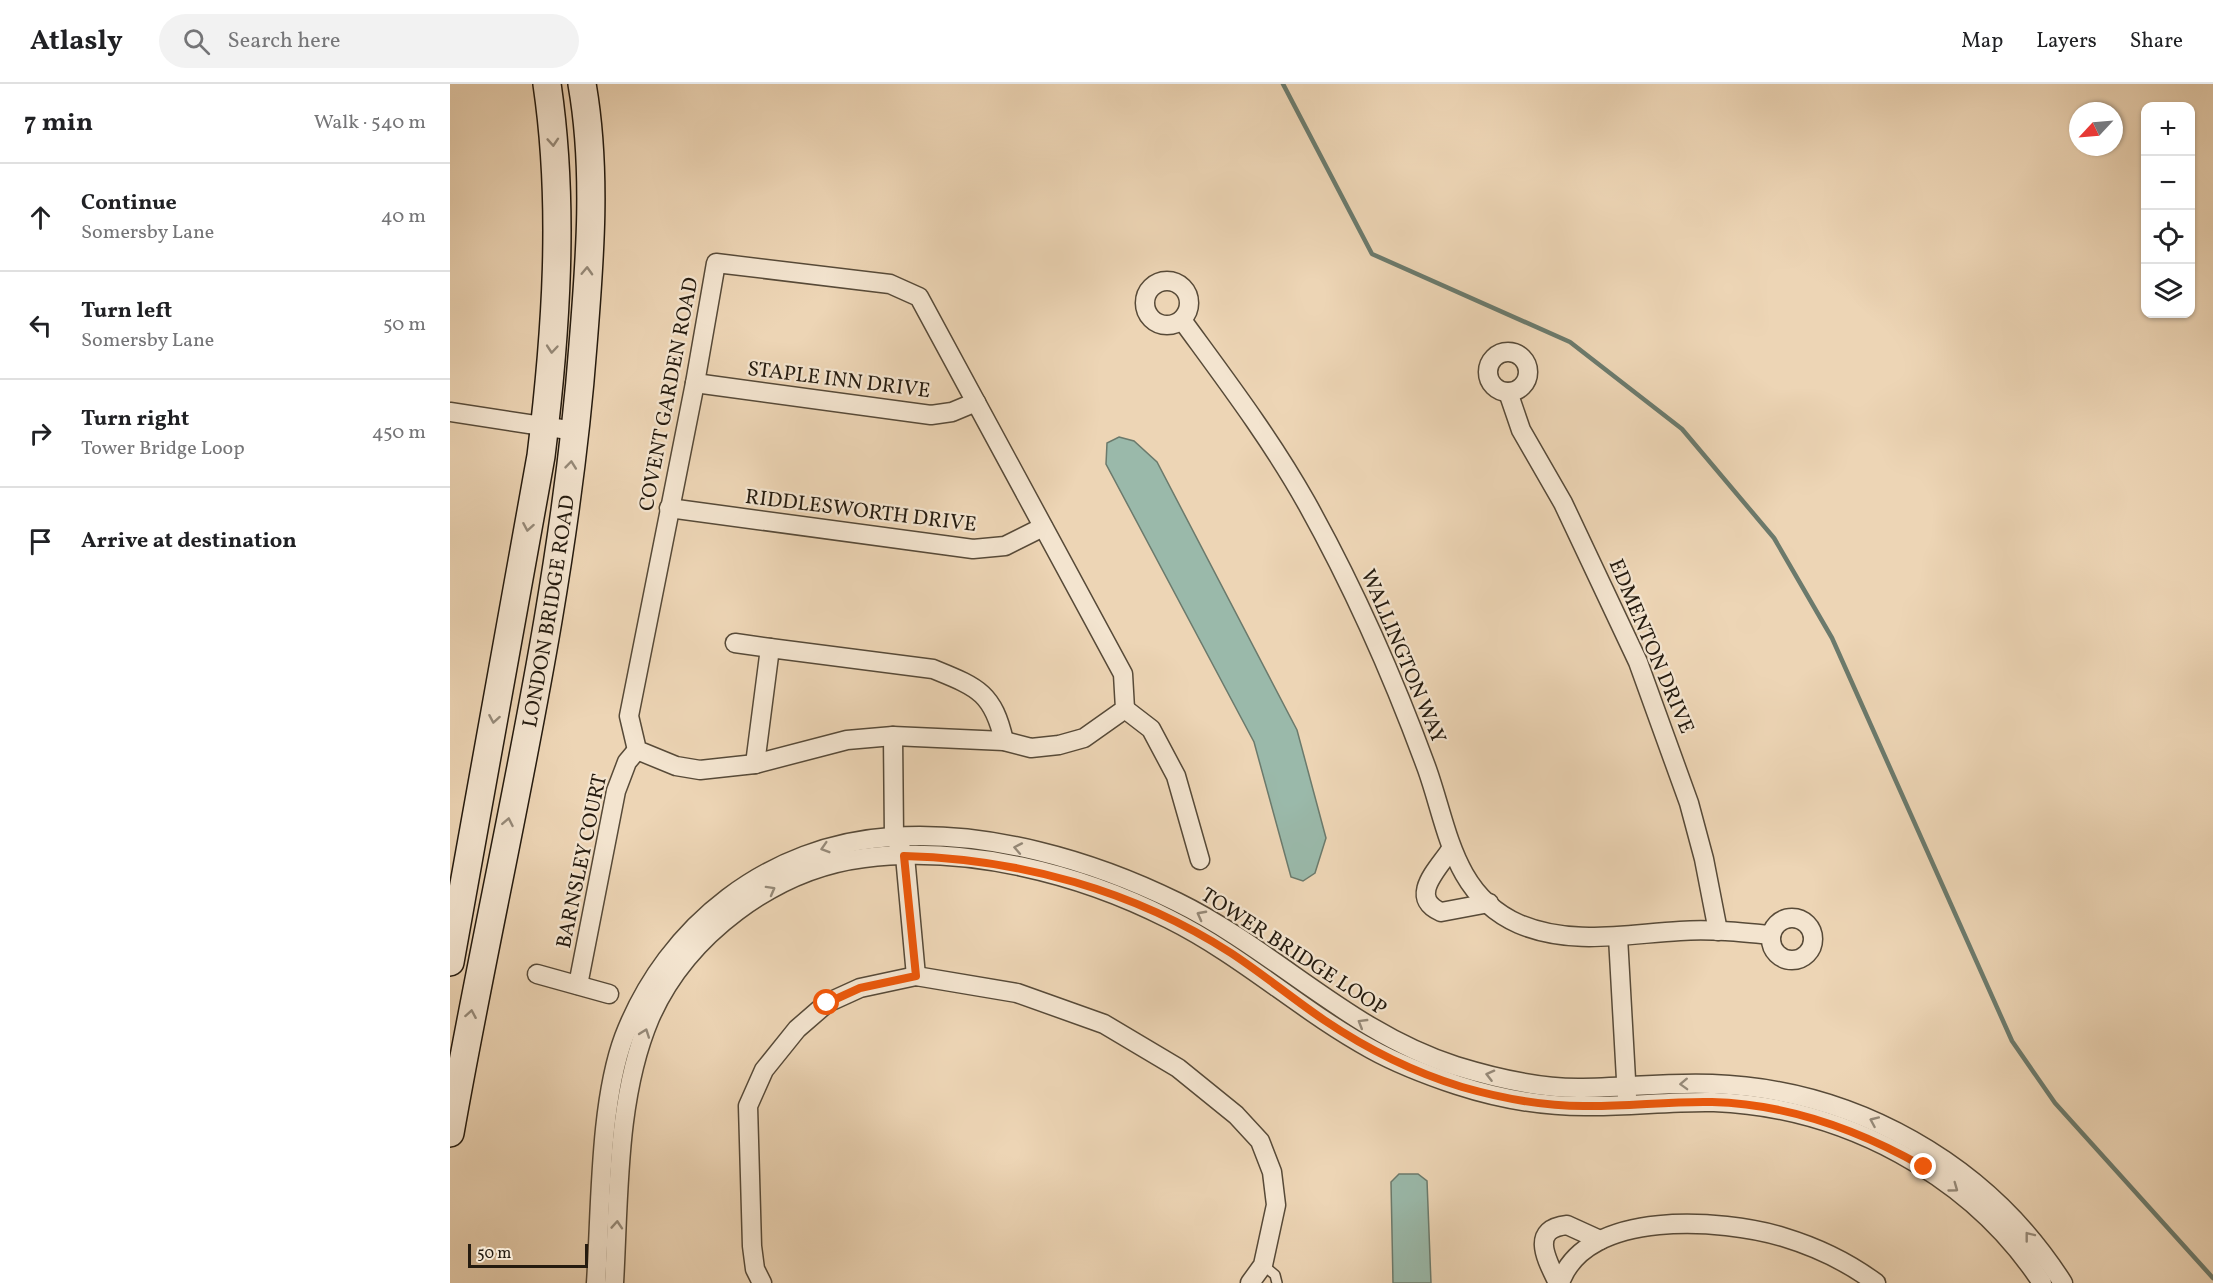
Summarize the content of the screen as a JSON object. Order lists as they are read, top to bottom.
{
  "streets": {
    "main road": ["LONDON BRIDGE ROAD"],
    "street": [
      "STAPLE INN DRIVE",
      "COVENT GARDEN ROAD",
      "RIDDLESWORTH DRIVE",
      "EDMENTON DRIVE",
      "WALLINGTON WAY",
      "BARNSLEY COURT",
      "TOWER BRIDGE LOOP"
    ]
  },
  "crossings": [
    ["STAPLE INN DRIVE", "COVENT GARDEN ROAD"],
    ["COVENT GARDEN ROAD", "RIDDLESWORTH DRIVE"],
    ["COVENT GARDEN ROAD", "BARNSLEY COURT"],
    ["EDMENTON DRIVE", "WALLINGTON WAY"]
  ],
  "scale_bar": "50 m",
  "north": "bottom left",
  "page": {
    "header": "Atlasly",
    "search": "Search here",
    "nav": ["Map", "Layers", "Share"],
    "heading": ["7 min", "Walk · 540 m"],
    "map_buttons": ["+", "−"],
    "list": [
      ["Continue", "Somersby Lane", "40 m"],
      ["Turn left", "Somersby Lane", "50 m"],
      ["Turn right", "Tower Bridge Loop", "450 m"],
      "Arrive at destination"
    ],
    "scale": "50 m"
  }
}
